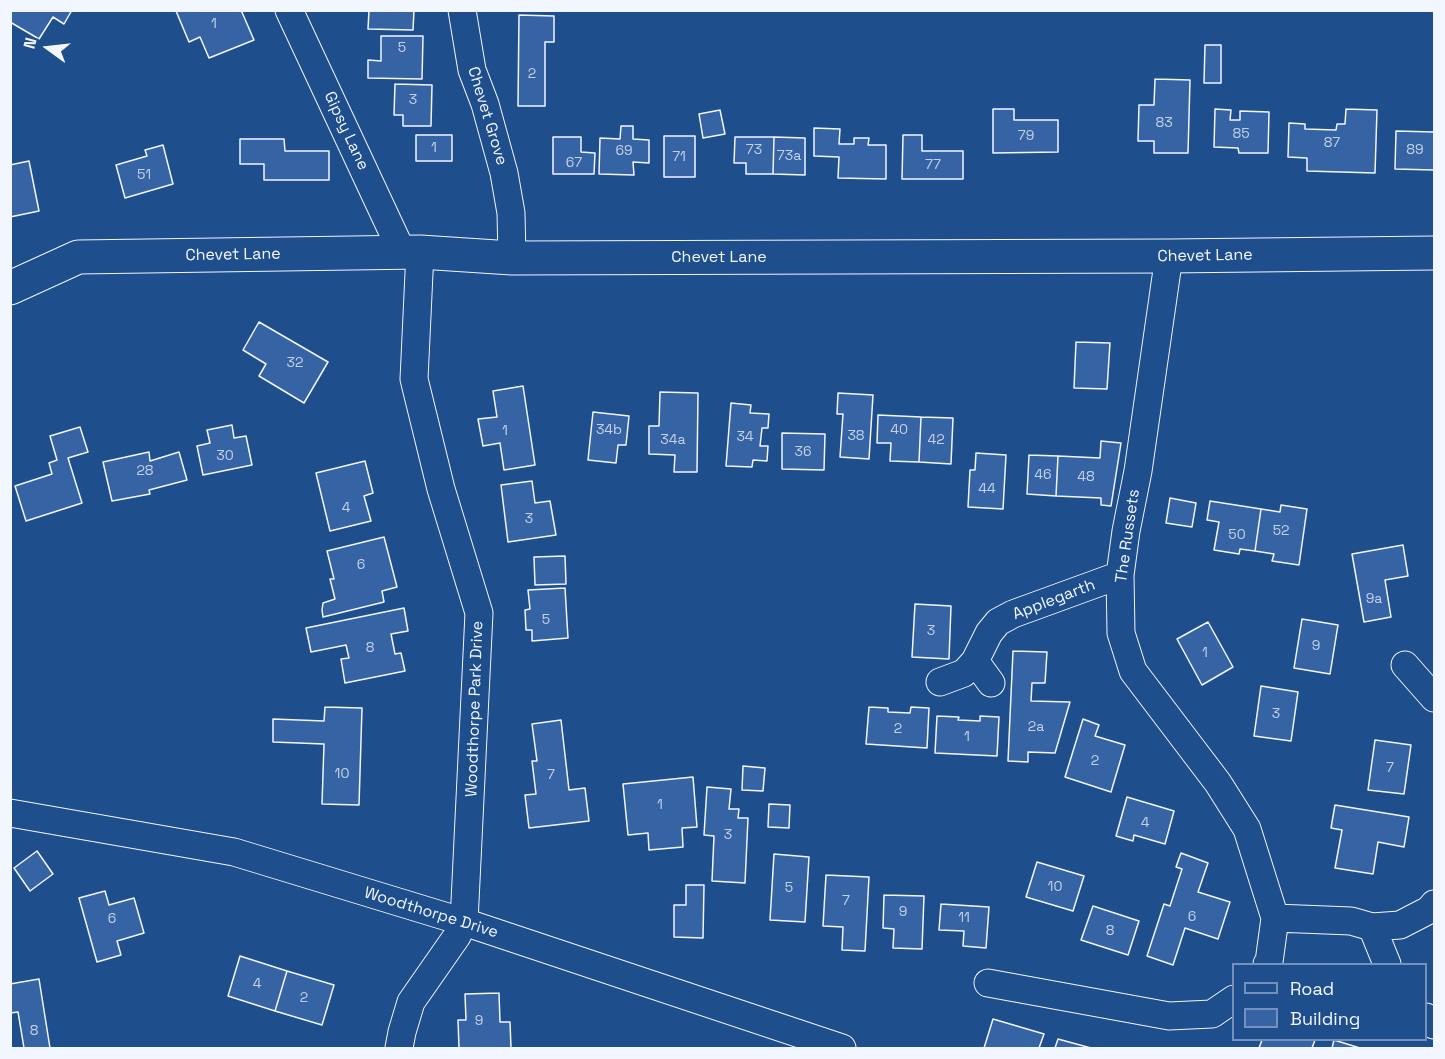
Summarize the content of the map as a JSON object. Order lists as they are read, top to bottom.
{
  "streets": {
    "main road": ["Chevet Lane"],
    "street": [
      "Chevet Grove",
      "Gipsy Lane",
      "The Russets",
      "Applegarth",
      "Woodthorpe Park Drive",
      "Woodthorpe Drive"
    ]
  },
  "crossings": [
    ["Chevet Grove", "Chevet Lane"],
    ["Gipsy Lane", "Chevet Lane"],
    ["Gipsy Lane", "Woodthorpe Park Drive"],
    ["Chevet Lane", "The Russets"],
    ["Chevet Lane", "Woodthorpe Park Drive"],
    ["The Russets", "Applegarth"],
    ["Woodthorpe Park Drive", "Woodthorpe Drive"]
  ],
  "house_numbers": [
    "1",
    "5",
    "2",
    "3",
    "83",
    "85",
    "79",
    "87",
    "1",
    "73",
    "89",
    "69",
    "73a",
    "71",
    "67",
    "77",
    "51",
    "32",
    "34b",
    "40",
    "1",
    "38",
    "34",
    "34a",
    "42",
    "36",
    "30",
    "28",
    "46",
    "48",
    "44",
    "4",
    "3",
    "52",
    "50",
    "6",
    "9a",
    "5",
    "3",
    "9",
    "8",
    "1",
    "3",
    "2a",
    "2",
    "1",
    "2",
    "7",
    "10",
    "7",
    "1",
    "4",
    "3",
    "10",
    "5",
    "7",
    "9",
    "6",
    "11",
    "6",
    "8",
    "4",
    "2",
    "9",
    "8"
  ],
  "legend": ["Road", "Building"],
  "north": "left"
}
